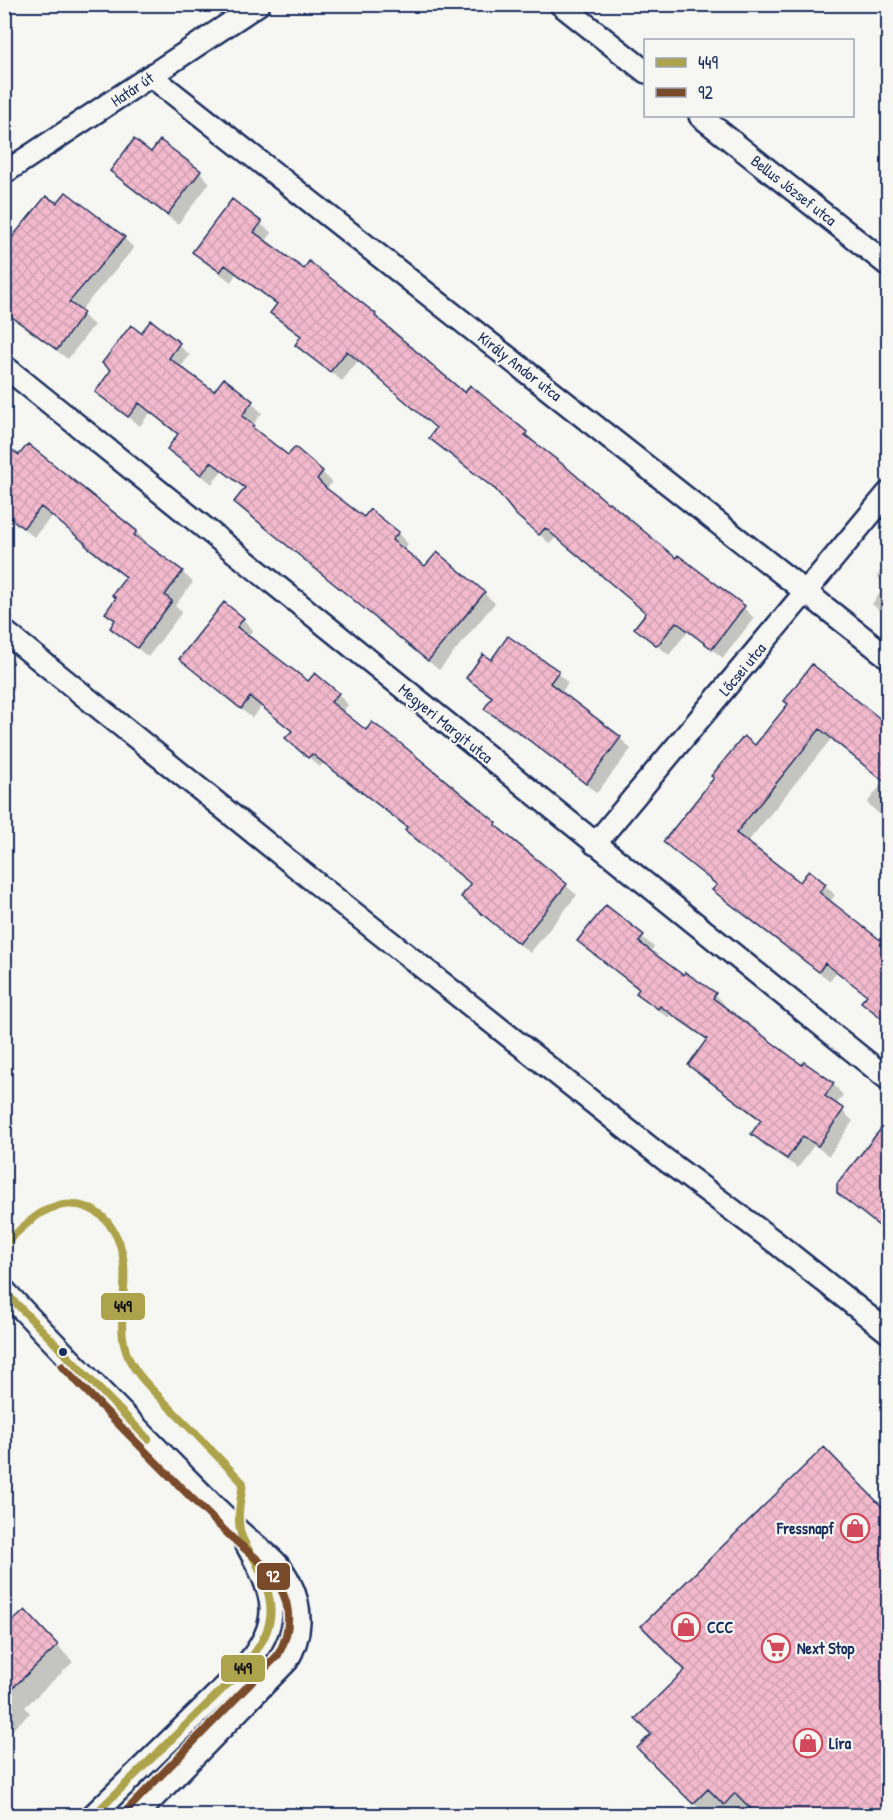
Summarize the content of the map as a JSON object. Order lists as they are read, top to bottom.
{
  "streets": {
    "street": [
      "Határ út",
      "Bellus József utca",
      "Király Andor utca",
      "Lőcsei utca",
      "Megyeri Margit utca"
    ]
  },
  "crossings": [
    ["Határ út", "Király Andor utca"],
    ["Király Andor utca", "Lőcsei utca"],
    ["Lőcsei utca", "Megyeri Margit utca"]
  ],
  "places": {
    "shop": ["Fressnapf", "CCC", "Líra"],
    "supermarket": ["Next Stop"]
  },
  "lines": ["transit line 449", "transit line 92"],
  "legend": ["449", "92"]
}
